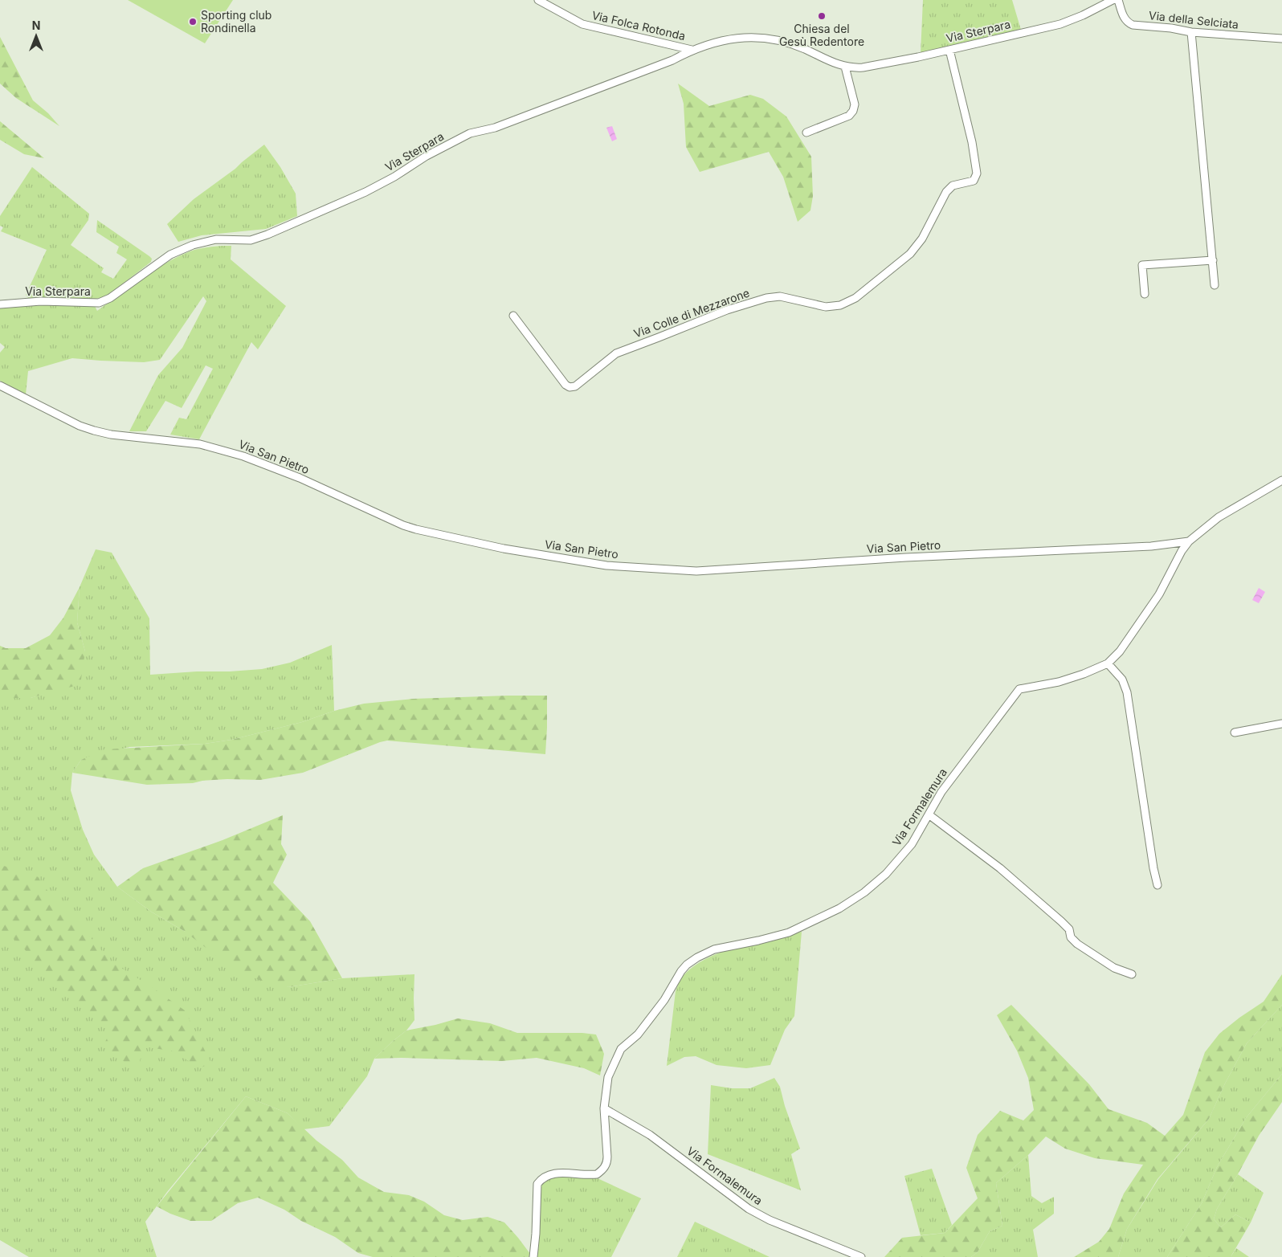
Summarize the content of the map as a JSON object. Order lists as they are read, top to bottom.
{
  "streets": {
    "street": [
      "Via della Selciata",
      "Via Folca Rotonda",
      "Via Sterpara",
      "Via Colle di Mezzarone",
      "Via San Pietro",
      "Via Formalemura"
    ]
  },
  "crossings": [
    ["Via Folca Rotonda", "Via Sterpara"],
    ["Via Sterpara", "Via Colle di Mezzarone"],
    ["Via San Pietro", "Via Formalemura"]
  ],
  "places": ["Chiesa del Gesù Redentore", "Sporting club Rondinella"],
  "north": "top"
}
